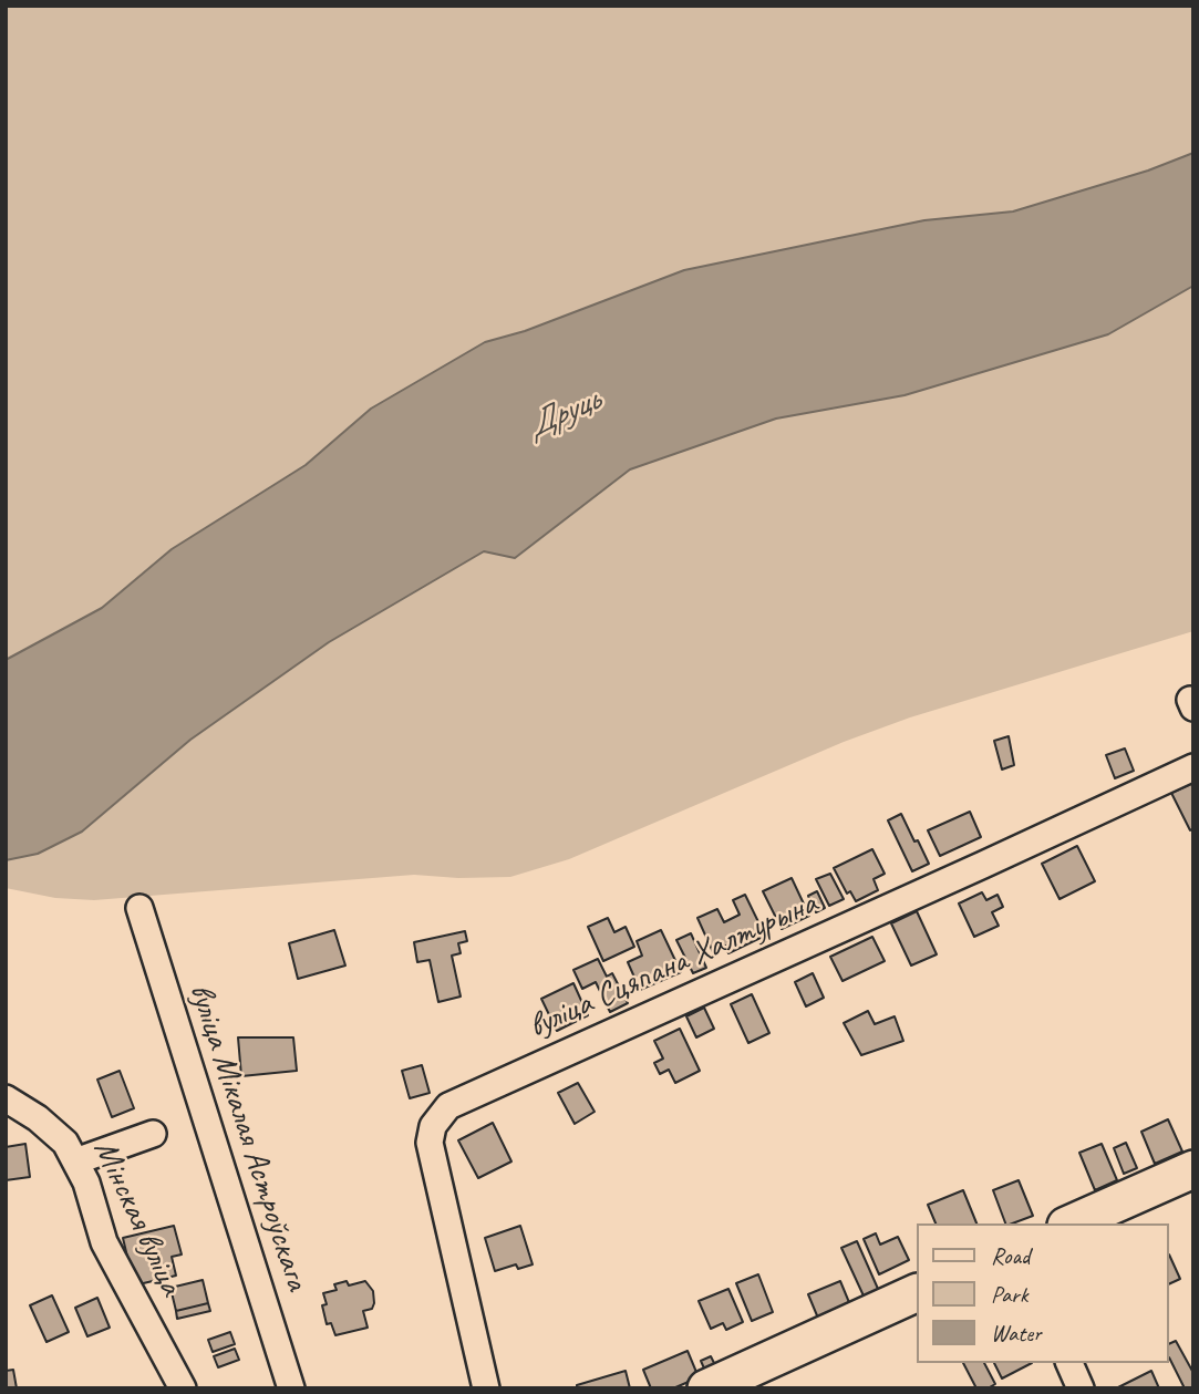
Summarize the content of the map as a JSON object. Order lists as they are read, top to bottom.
{
  "streets": {
    "street": ["вуліца Сцяпана Халтурына", "вуліца Мікалая Астроўскага", "Мінская вуліца"]
  },
  "water": ["Друць"],
  "legend": ["Road", "Park", "Water"]
}
